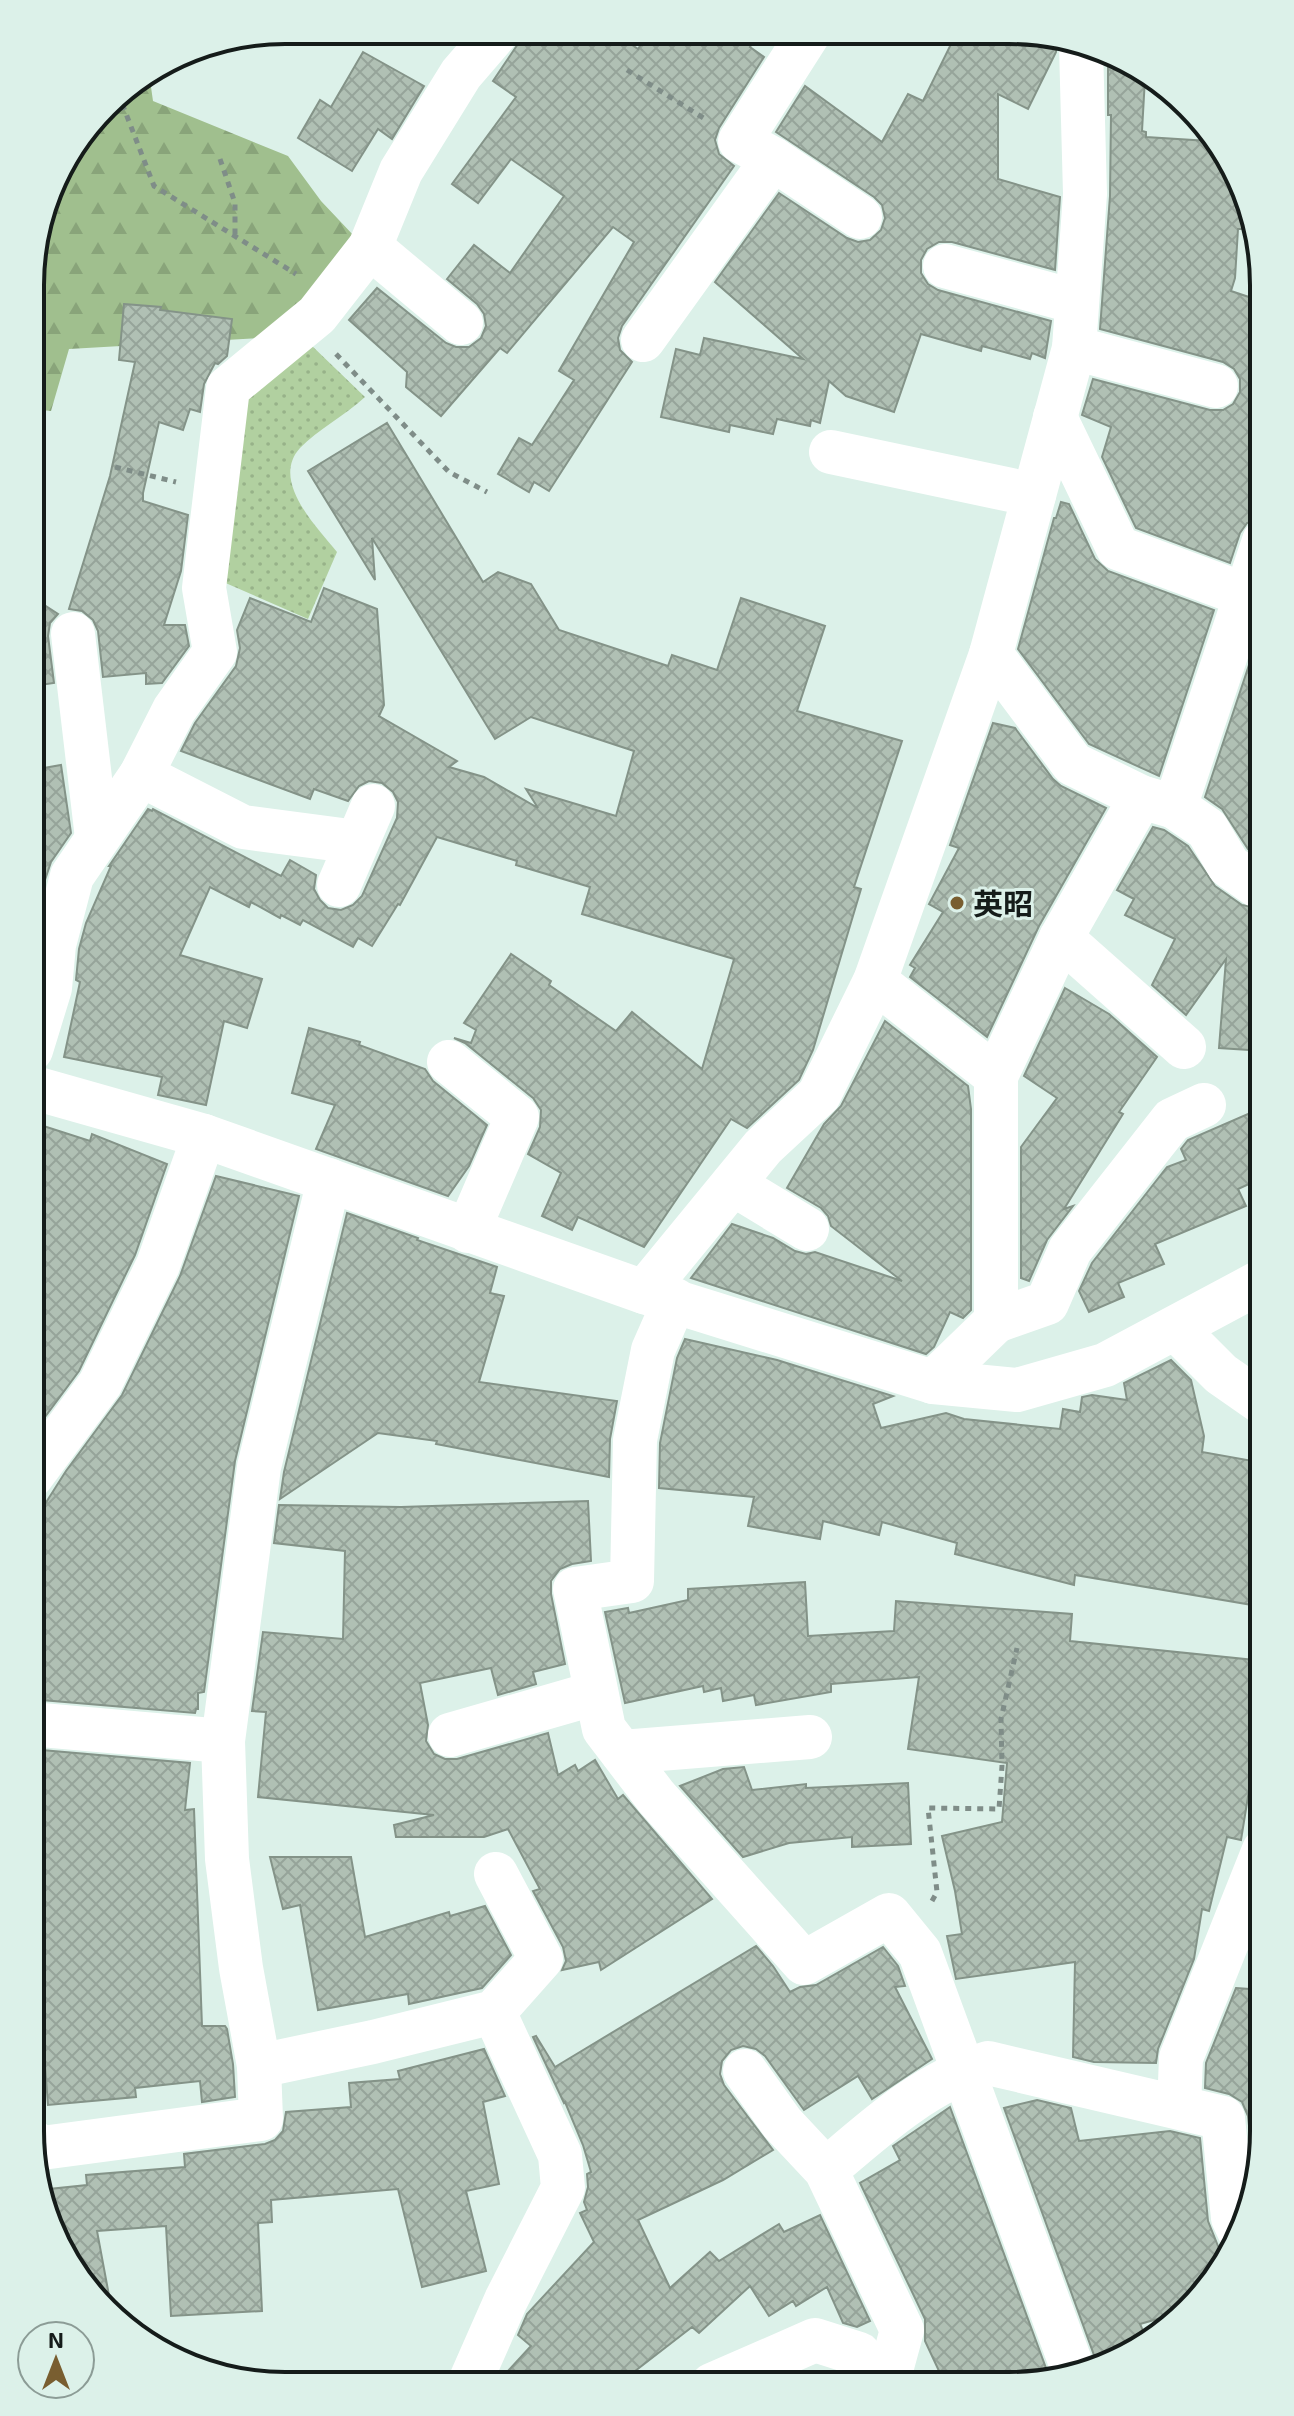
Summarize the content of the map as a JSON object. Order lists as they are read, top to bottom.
{
  "places": ["英昭"],
  "north": "top"
}
